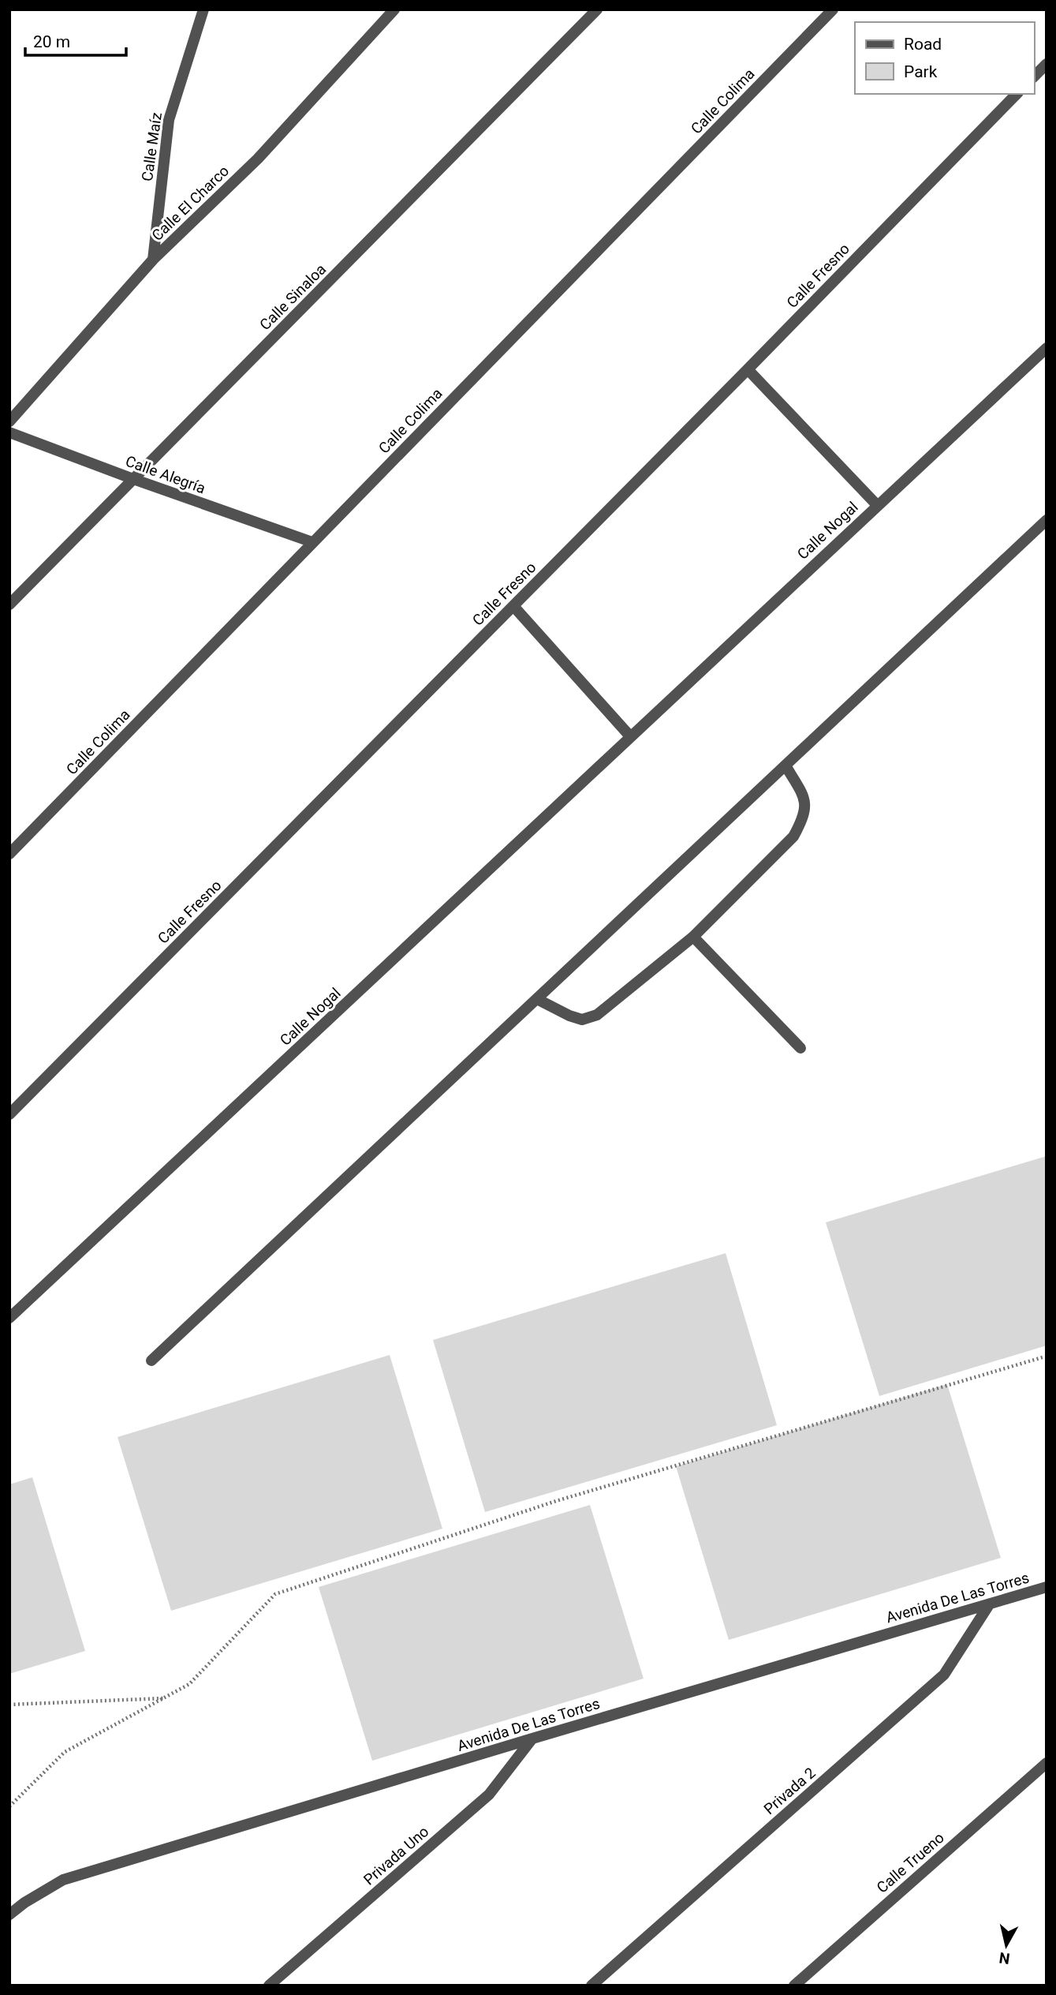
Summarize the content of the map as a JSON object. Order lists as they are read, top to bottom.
{
  "streets": {
    "street": [
      "Calle Colima",
      "Calle Maíz",
      "Calle El Charco",
      "Calle Fresno",
      "Calle Sinaloa",
      "Calle Alegría",
      "Calle Nogal",
      "Avenida De Las Torres",
      "Privada 2",
      "Privada Uno",
      "Calle Trueno"
    ]
  },
  "crossings": [
    ["Calle Colima", "Calle Alegría"],
    ["Calle Maíz", "Calle El Charco"],
    ["Calle Sinaloa", "Calle Alegría"],
    ["Avenida De Las Torres", "Privada 2"],
    ["Avenida De Las Torres", "Privada Uno"]
  ],
  "legend": ["Road", "Park"],
  "scale_bar": "20 m",
  "north": "bottom"
}
